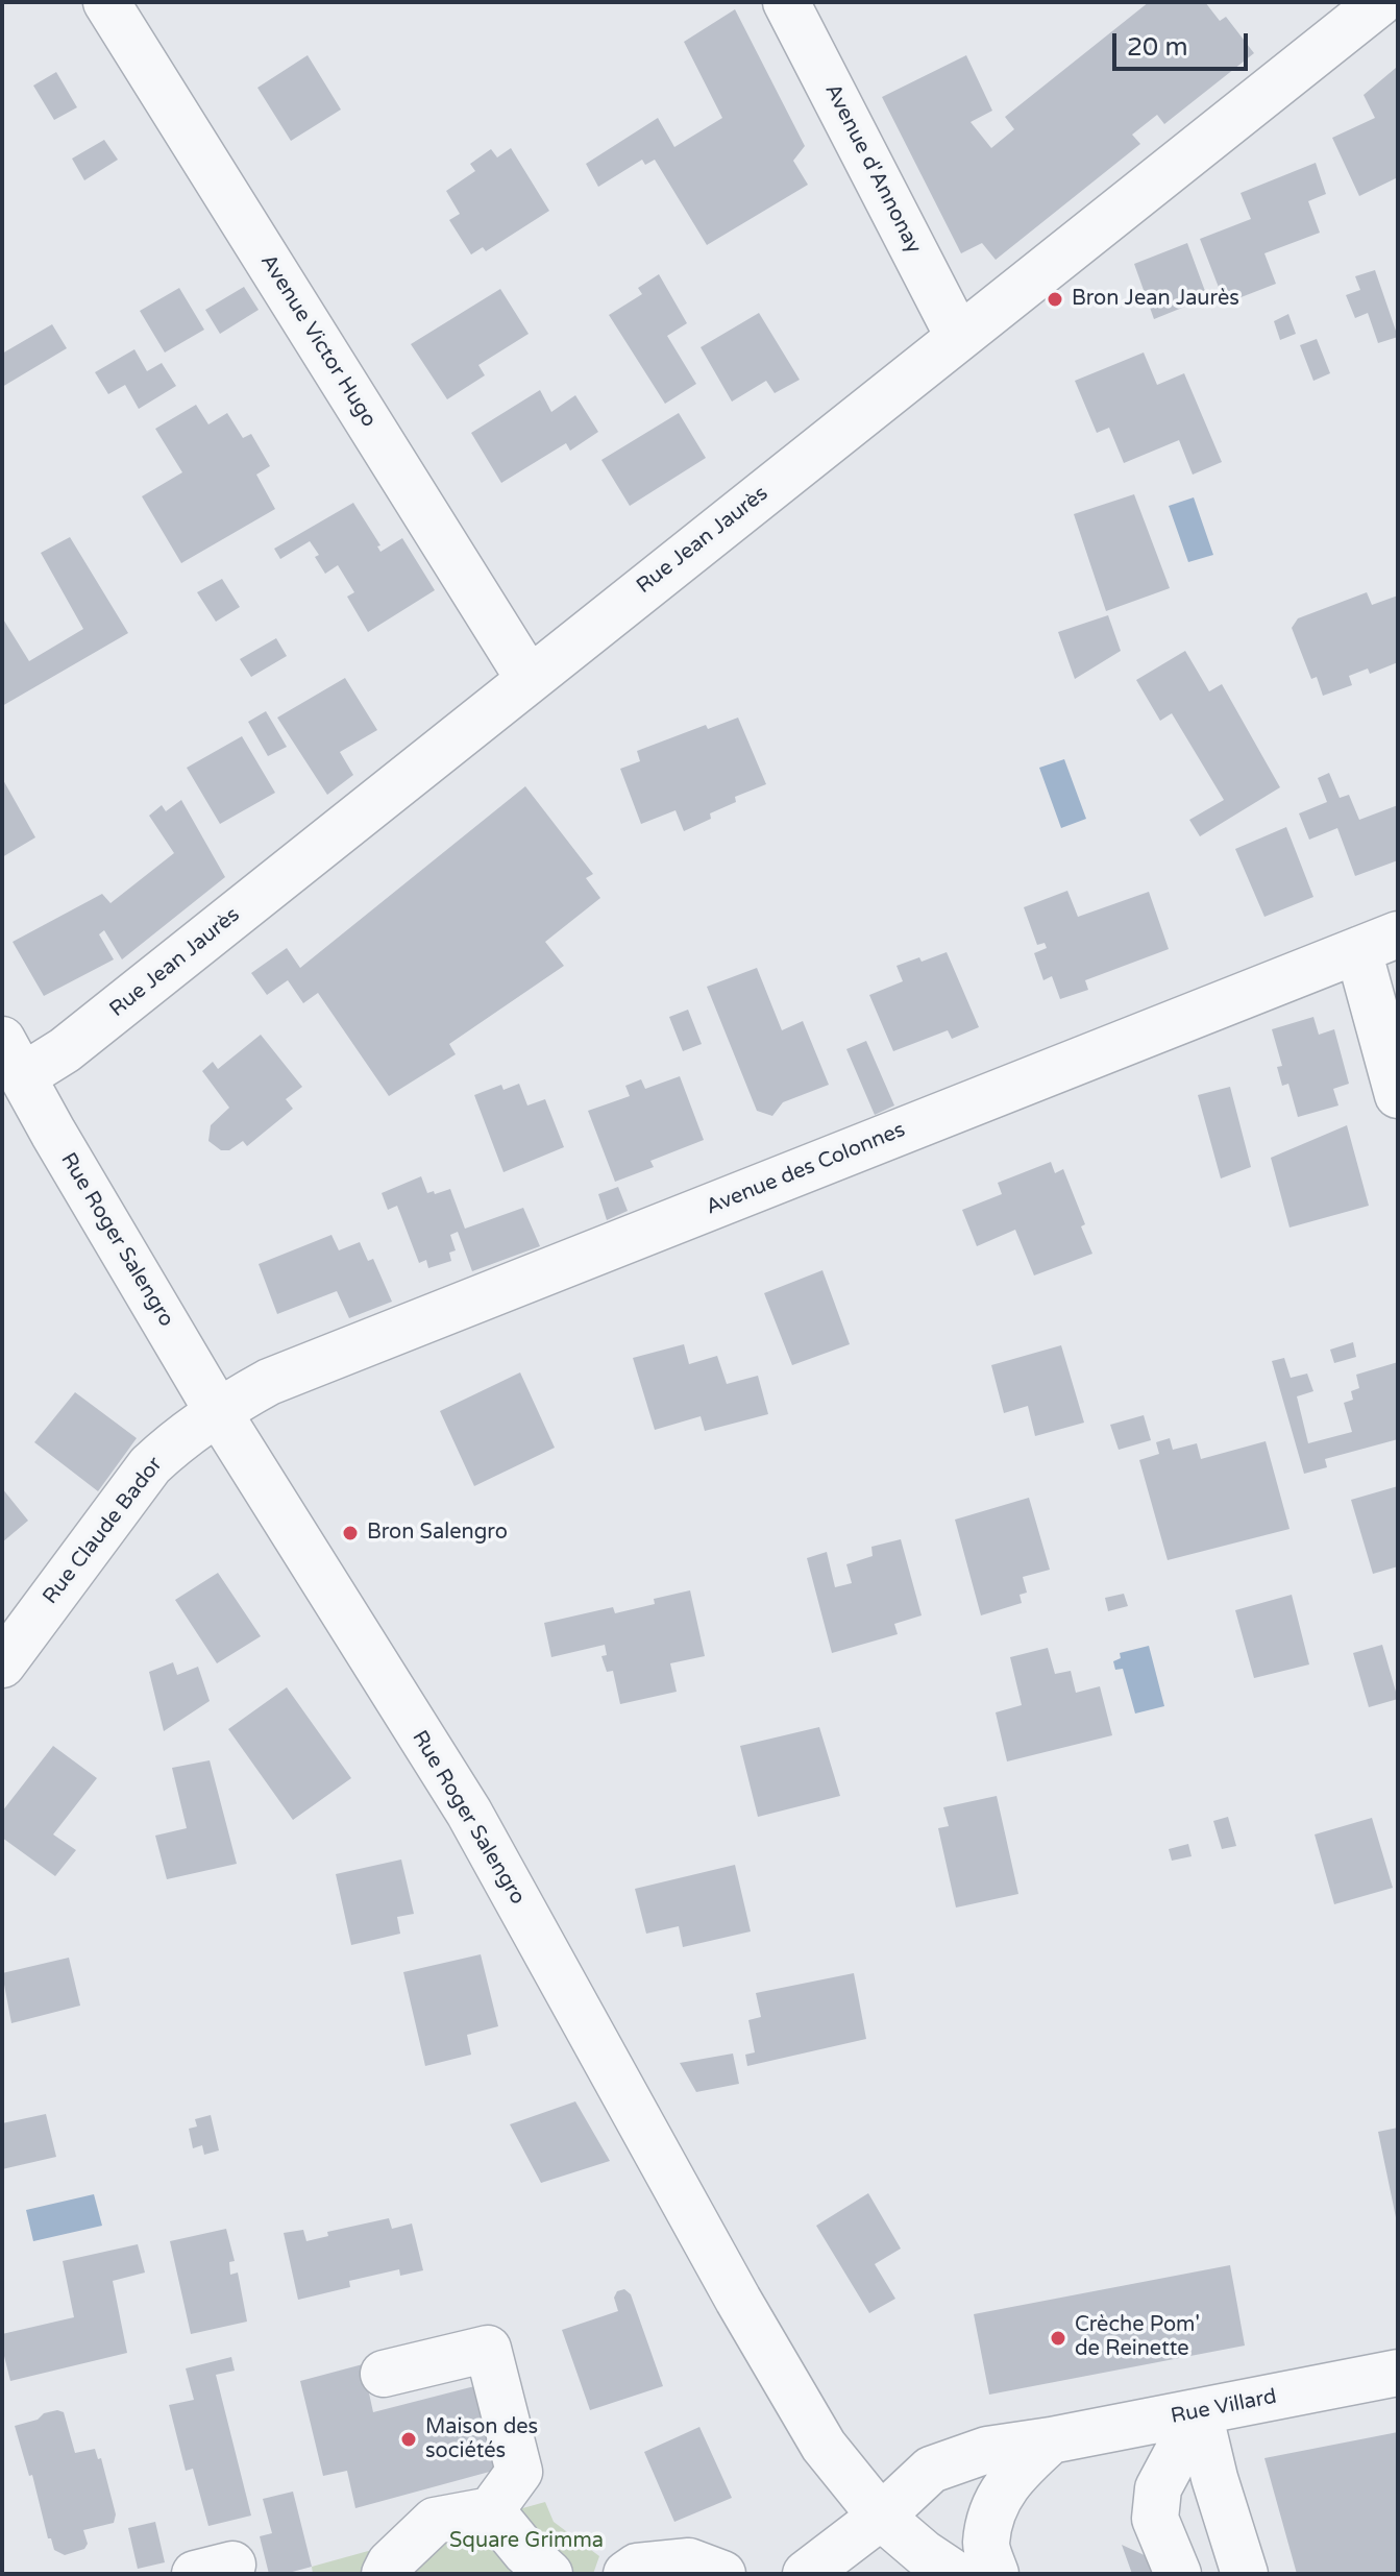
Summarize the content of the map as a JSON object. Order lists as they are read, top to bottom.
{
  "streets": {
    "street": [
      "Avenue d'Annonay",
      "Avenue Victor Hugo",
      "Rue Jean Jaurès",
      "Avenue des Colonnes",
      "Rue Roger Salengro",
      "Rue Claude Bador",
      "Rue Villard"
    ]
  },
  "crossings": [
    ["Avenue d'Annonay", "Rue Jean Jaurès"],
    ["Avenue Victor Hugo", "Rue Jean Jaurès"],
    ["Rue Jean Jaurès", "Rue Roger Salengro"],
    ["Avenue des Colonnes", "Rue Roger Salengro"],
    ["Avenue des Colonnes", "Rue Claude Bador"],
    ["Rue Roger Salengro", "Rue Claude Bador"],
    ["Rue Roger Salengro", "Rue Villard"]
  ],
  "parks": ["Square Grimma"],
  "places": [
    "Bron Jean Jaurès",
    "Bron Salengro",
    "Crèche Pom' de Reinette",
    "Maison des sociétés"
  ],
  "scale_bar": "20 m"
}
